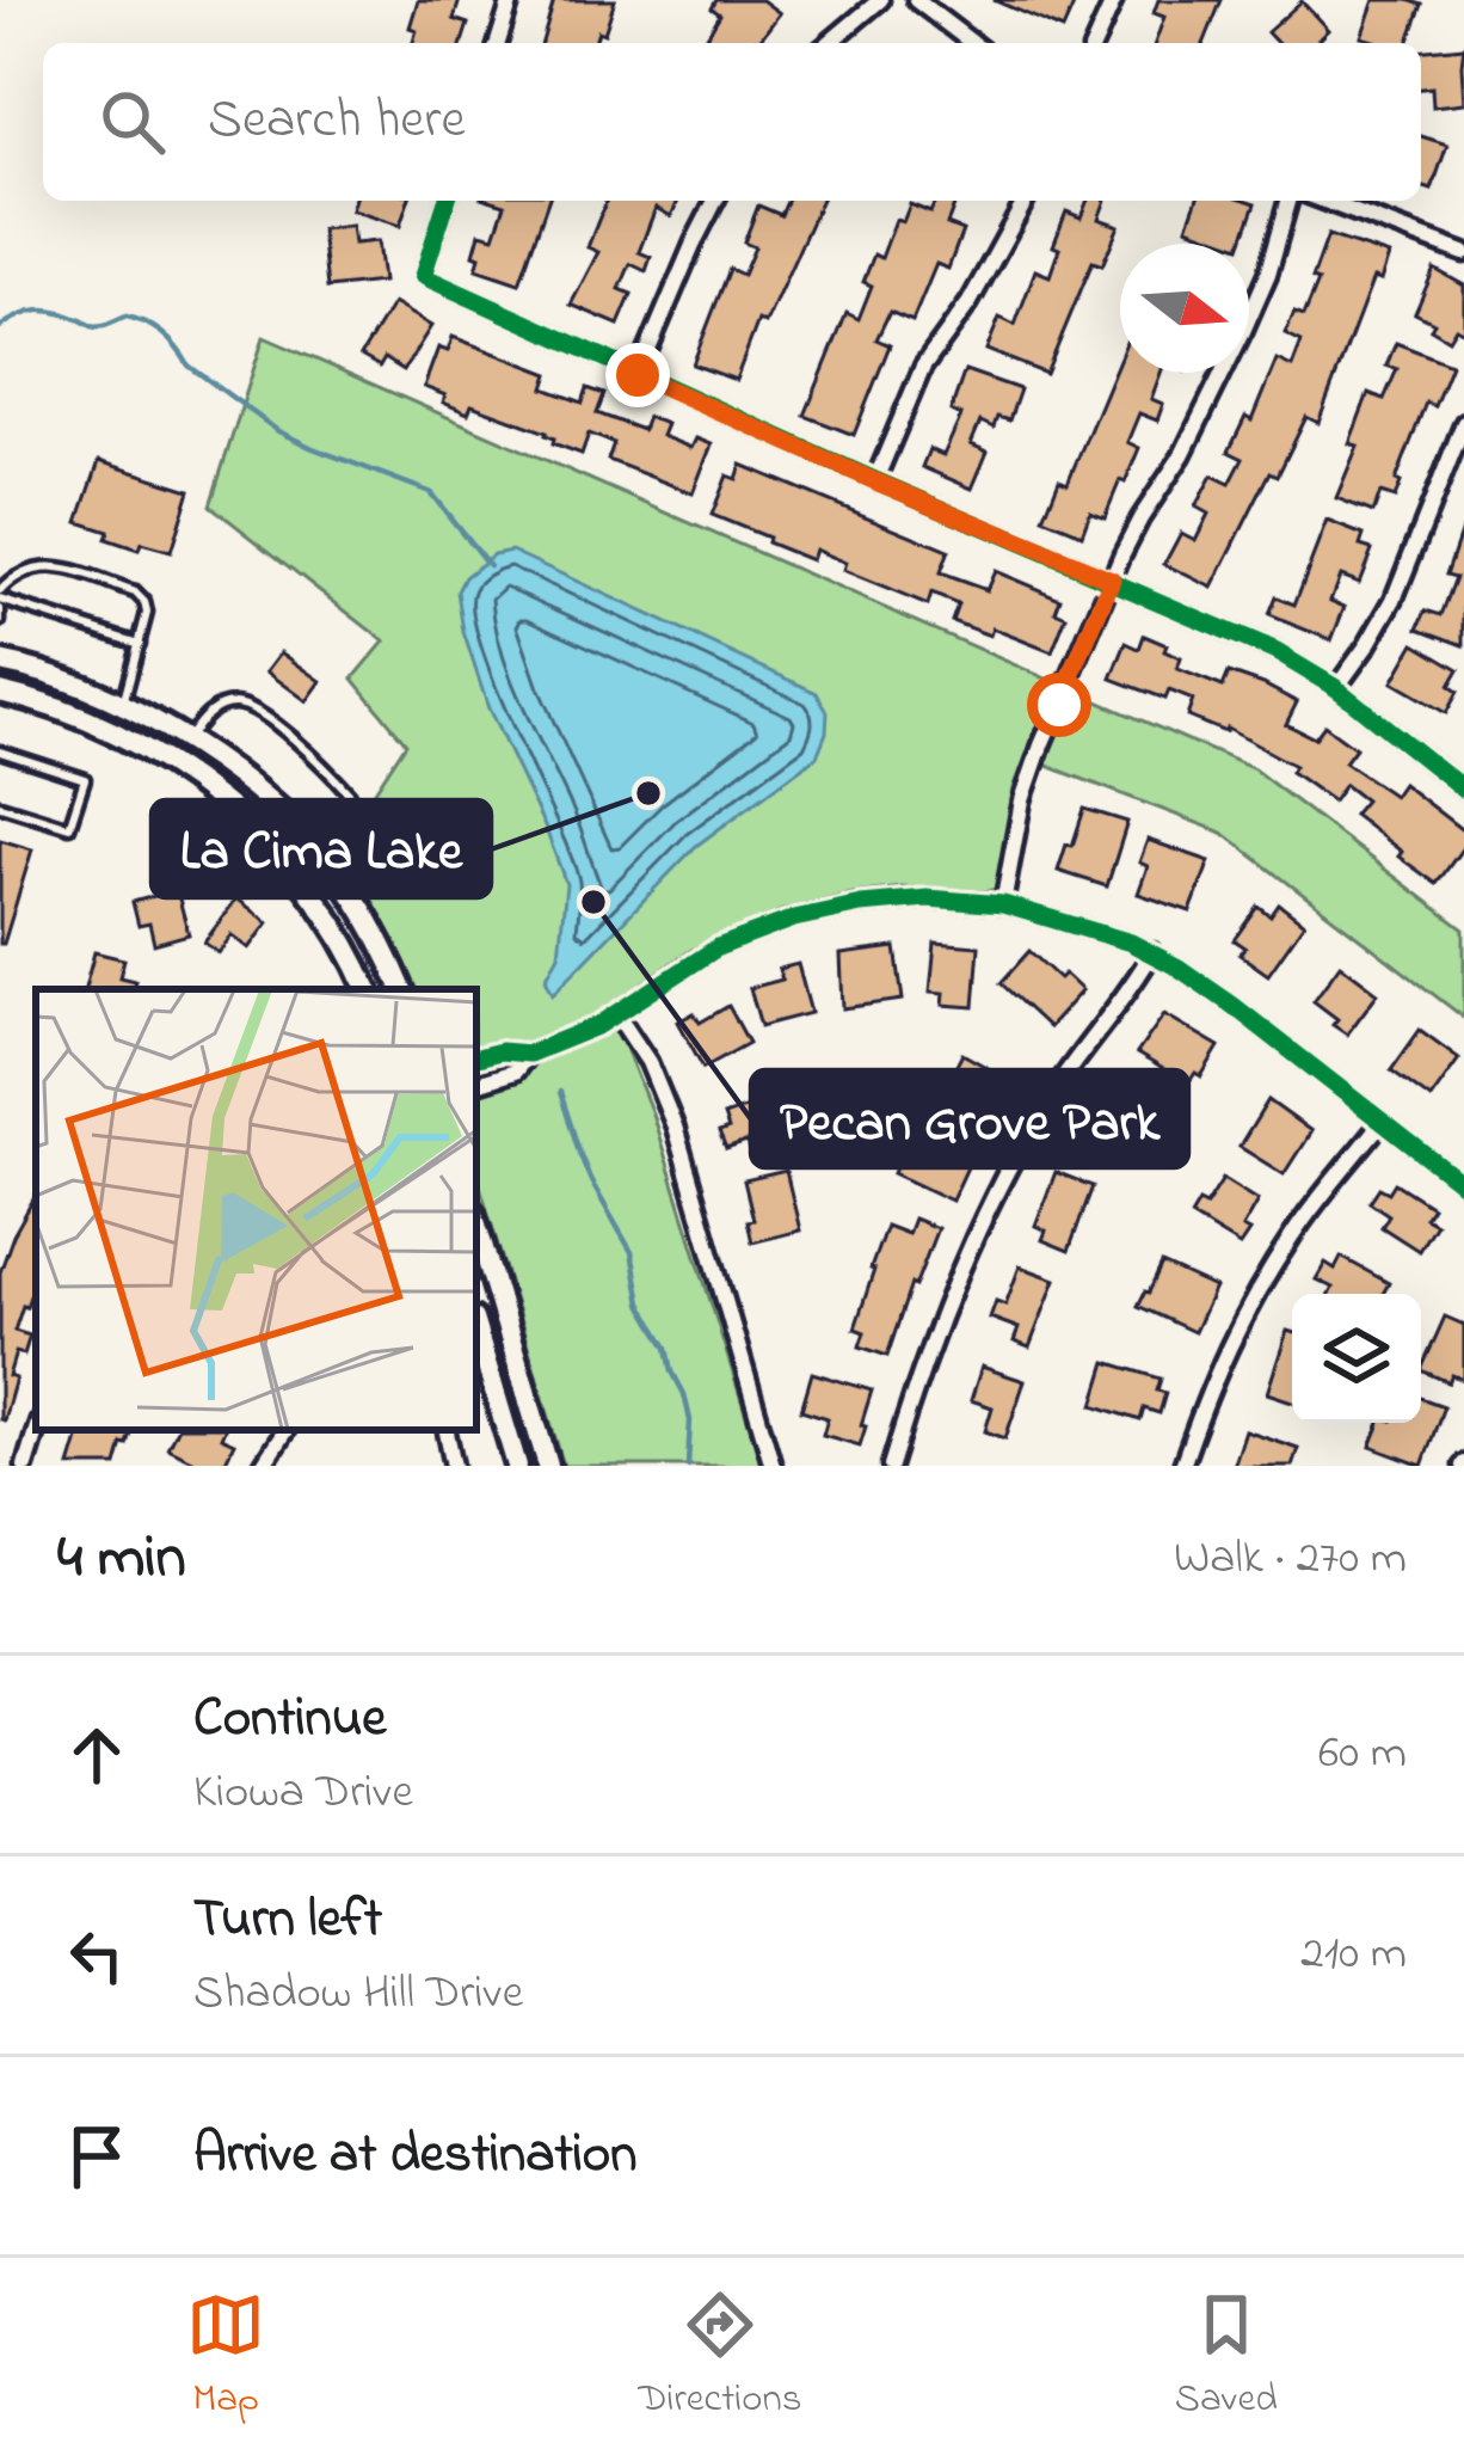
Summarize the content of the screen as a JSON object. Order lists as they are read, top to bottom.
{
  "places": ["La Cima Lake", "Pecan Grove Park"],
  "north": "right",
  "page": {
    "search": "Search here",
    "heading": ["4 min", "Walk · 270 m"],
    "list": [
      ["Continue", "Kiowa Drive", "60 m"],
      ["Turn left", "Shadow Hill Drive", "210 m"],
      "Arrive at destination"
    ],
    "nav": ["Map", "Directions", "Saved"]
  }
}
